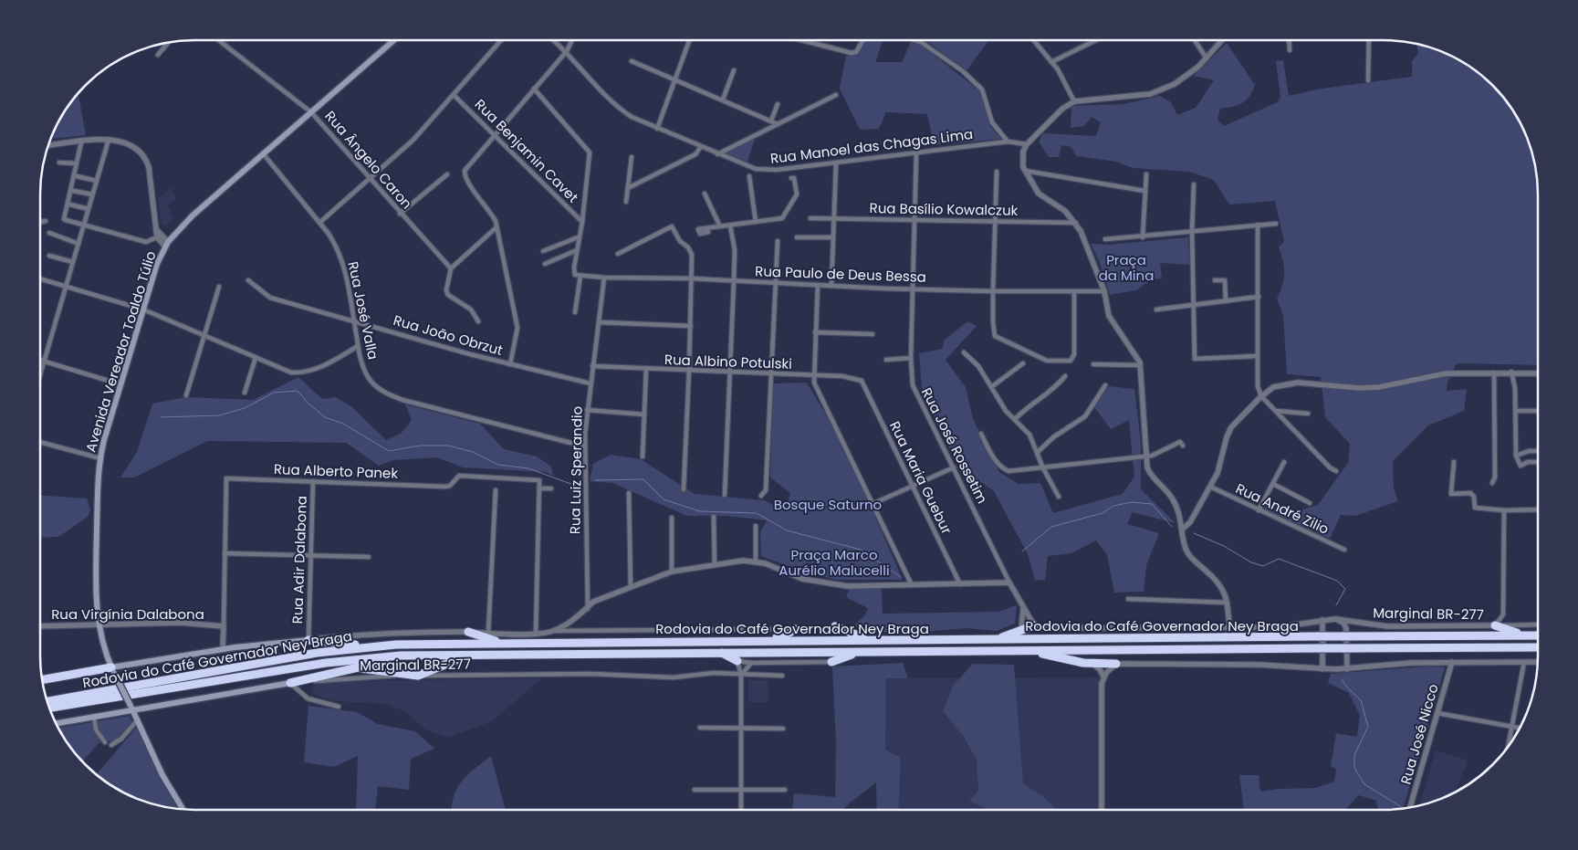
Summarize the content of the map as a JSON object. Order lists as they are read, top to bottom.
{
  "streets": {
    "highway": ["Rodovia do Café Governador Ney Braga"],
    "main road": ["Avenida Vereador Toaldo Túlio", "Marginal BR-277"],
    "street": [
      "Rua Manoel das Chagas Lima",
      "Rua Benjamin Cavet",
      "Rua Ângelo Caron",
      "Rua Basílio Kowalczuk",
      "Rua Paulo de Deus Bessa",
      "Rua José Valla",
      "Rua João Obrzut",
      "Rua Albino Potulski",
      "Rua José Rossetim",
      "Rua Luiz Sperandio",
      "Rua Alberto Panek",
      "Rua Maria Guebur",
      "Rua André Zilio",
      "Rua Adir Dalabona",
      "Rua Virgínia Dalabona",
      "Rua José Nicco"
    ]
  },
  "crossings": [
    ["Rua Manoel das Chagas Lima", "Rua José Rossetim"],
    ["Rua Ângelo Caron", "Avenida Vereador Toaldo Túlio"],
    ["Rua Basílio Kowalczuk", "Rua José Rossetim"],
    ["Rua Paulo de Deus Bessa", "Rua José Rossetim"],
    ["Rua Paulo de Deus Bessa", "Rua Luiz Sperandio"],
    ["Rua José Valla", "Rua João Obrzut"],
    ["Rua José Valla", "Avenida Vereador Toaldo Túlio"],
    ["Rua José Valla", "Rua Luiz Sperandio"],
    ["Rua João Obrzut", "Rua Luiz Sperandio"],
    ["Avenida Vereador Toaldo Túlio", "Rua Virgínia Dalabona"],
    ["Avenida Vereador Toaldo Túlio", "Marginal BR-277"],
    ["Rua Albino Potulski", "Rua Luiz Sperandio"],
    ["Rua Albino Potulski", "Rua Maria Guebur"],
    ["Rua José Rossetim", "Marginal BR-277"],
    ["Rua Alberto Panek", "Rua Adir Dalabona"]
  ],
  "parks": ["Praça da Mina", "Bosque Saturno", "Praça Marco Aurélio Malucelli"]
}
